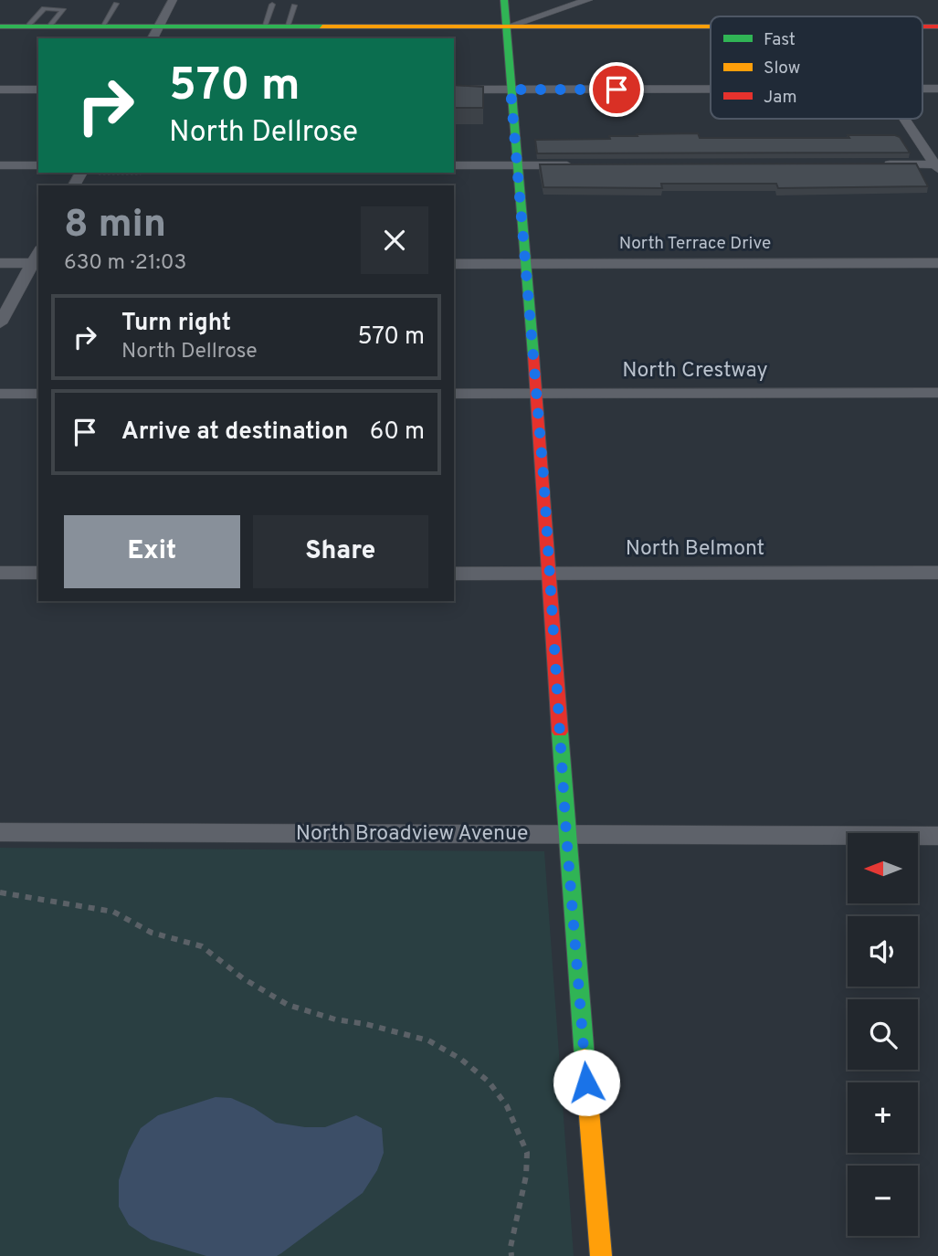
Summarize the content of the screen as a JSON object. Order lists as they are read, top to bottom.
{
  "streets": {
    "street": [
      "North Terrace Drive",
      "North Crestway",
      "North Belmont",
      "North Broadview Avenue"
    ]
  },
  "legend": ["Fast", "Slow", "Jam"],
  "north": "left",
  "page": {
    "turn": ["570 m", "North Dellrose"],
    "heading": ["8 min", "630 m · 21:03"],
    "list": [
      {
        "name": "Turn right",
        "note": "North Dellrose",
        "value": "570 m"
      },
      {
        "name": "Arrive at destination",
        "value": "60 m"
      }
    ],
    "buttons": ["Exit", "Share"],
    "map_buttons": ["+", "−"]
  }
}
